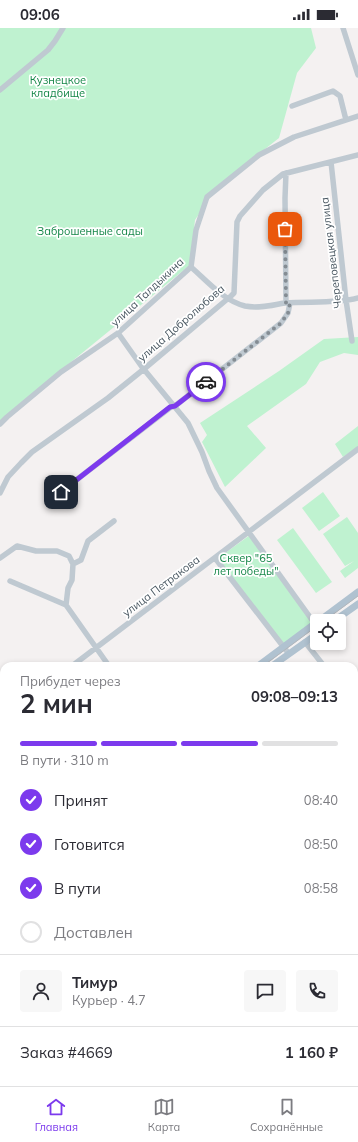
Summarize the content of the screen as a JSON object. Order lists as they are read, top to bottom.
{
  "streets": {
    "street": [
      "Череповецкая улица",
      "улица Талдыкина",
      "улица Добролюбова",
      "улица Петракова"
    ]
  },
  "crossings": [
    ["Череповецкая улица", "улица Добролюбова"]
  ],
  "parks": ["Кузнецкое кладбище", "Заброшенные сады", "Сквер \"65 лет победы\""],
  "page": {
    "status": "09:06",
    "heading": ["2 мин", "Прибудет через", "09:08–09:13"],
    "panel": [
      "Тимур",
      "Курьер · 4.7",
      "Заказ #4669",
      "1 160 ₽"
    ],
    "bar": "В пути · 310 m",
    "list": [
      ["Принят", "08:40"],
      ["Готовится", "08:50"],
      ["В пути", "08:58"],
      "Доставлен"
    ],
    "tabs": ["Главная", "Карта", "Сохранённые"]
  }
}
